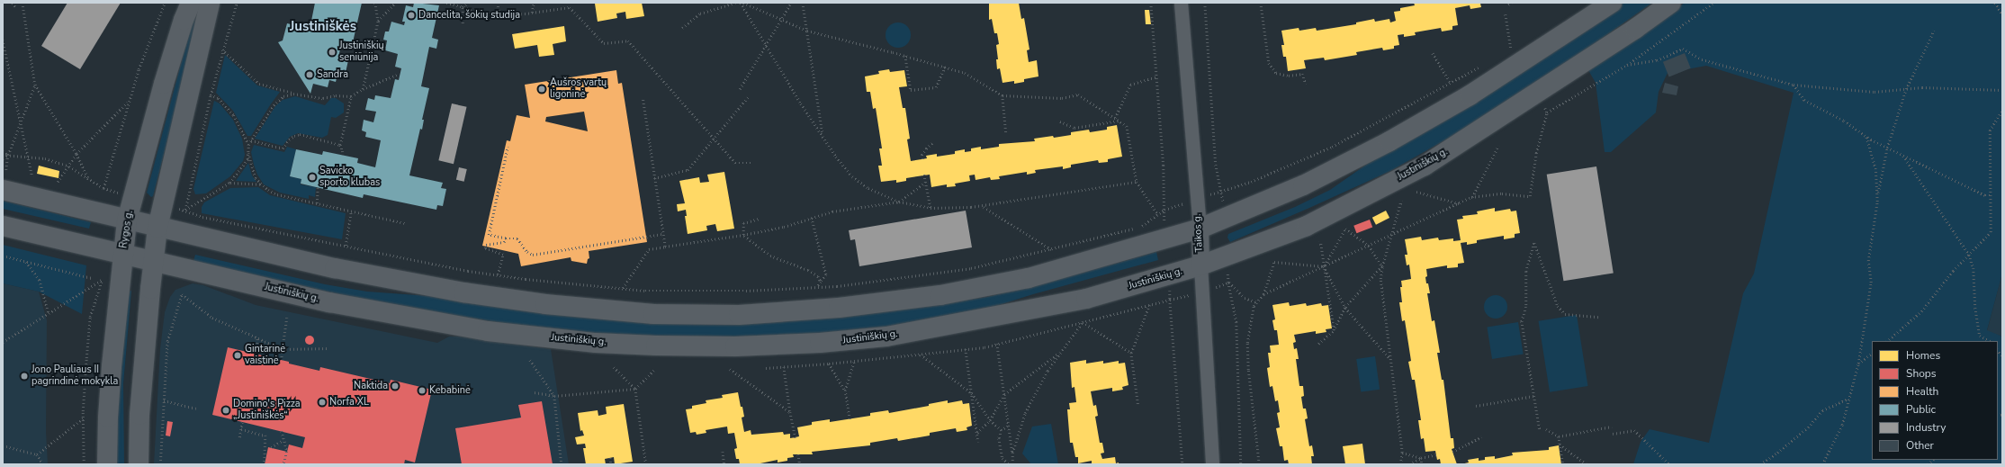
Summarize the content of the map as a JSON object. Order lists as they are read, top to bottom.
{
  "streets": {
    "main road": ["Justiniškių g.", "Rygos g."],
    "street": ["Taikos g."]
  },
  "crossings": [
    ["Justiniškių g.", "Rygos g."],
    ["Justiniškių g.", "Taikos g."]
  ],
  "districts": ["Justiniškės"],
  "places": [
    "Dancelita, šokių studija",
    "Justiniškių seniūnija",
    "Sandra",
    "Aušros vartų ligoninė",
    "Savicko sporto klubas",
    "Gintarinė vaistinė",
    "Jono Pauliaus II pagrindinė mokykla",
    "Naktida",
    "Kebabinė",
    "Norfa XL",
    "Domino's Pizza „Justiniškės“"
  ],
  "legend": [
    "Homes",
    "Shops",
    "Health",
    "Public",
    "Industry",
    "Other"
  ]
}
